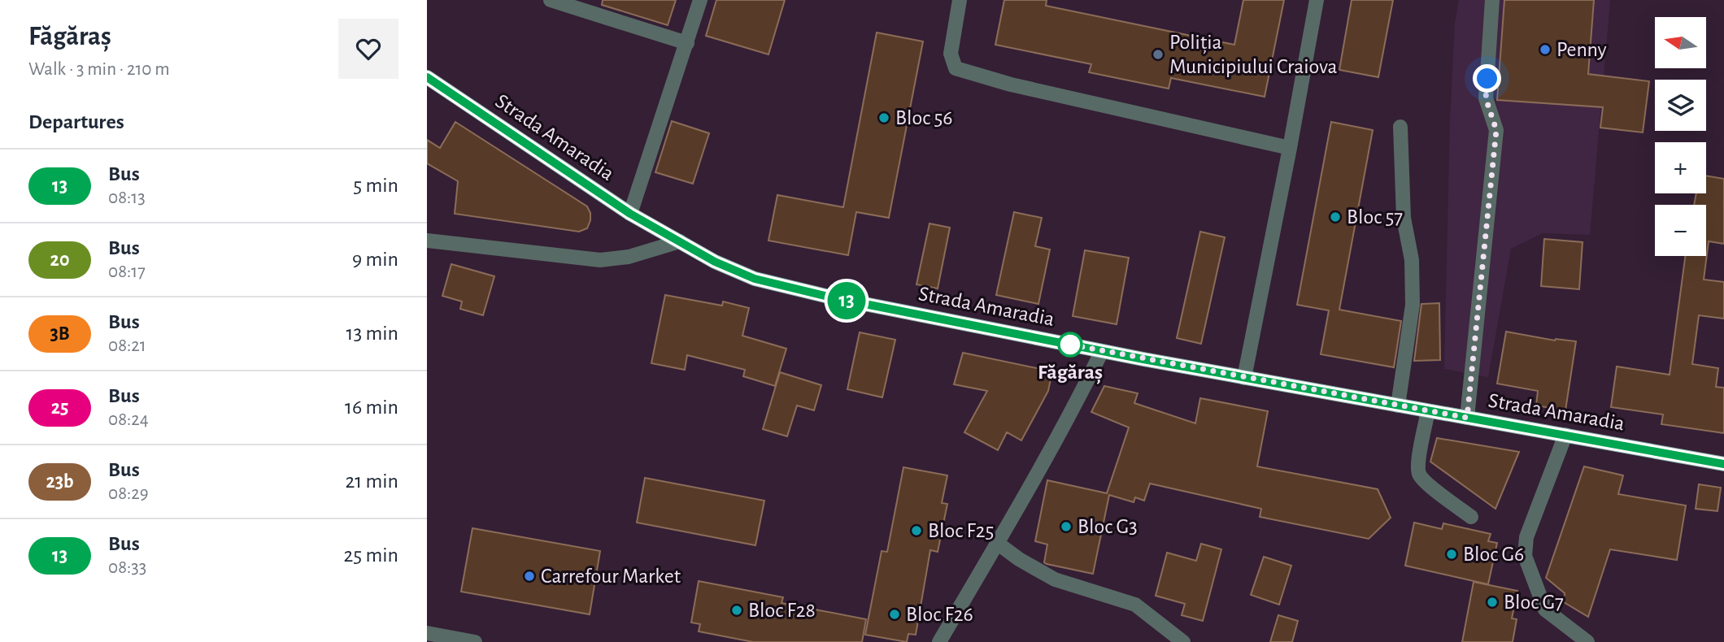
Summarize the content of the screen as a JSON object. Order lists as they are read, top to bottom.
{
  "streets": {
    "main road": ["Strada Amaradia"]
  },
  "places": [
    "Penny",
    "Poliția Municipiului Craiova",
    "Bloc 56",
    "Bloc 57",
    "Făgăraș",
    "Bloc G3",
    "Bloc F25",
    "Bloc G6",
    "Carrefour Market",
    "Bloc G7",
    "Bloc F28",
    "Bloc F26"
  ],
  "lines": ["bus line 13"],
  "north": "left",
  "page": {
    "heading": [
      ["Făgăraș", "Walk · 3 min · 210 m"],
      "Departures"
    ],
    "on_map": "13",
    "map_buttons": ["+", "−"],
    "list": [
      {
        "mark": "13",
        "name": "Bus",
        "note": "08:13",
        "value": "5 min"
      },
      {
        "mark": "20",
        "name": "Bus",
        "note": "08:17",
        "value": "9 min"
      },
      {
        "mark": "3B",
        "name": "Bus",
        "note": "08:21",
        "value": "13 min"
      },
      {
        "mark": "25",
        "name": "Bus",
        "note": "08:24",
        "value": "16 min"
      },
      {
        "mark": "23b",
        "name": "Bus",
        "note": "08:29",
        "value": "21 min"
      },
      {
        "mark": "13",
        "name": "Bus",
        "note": "08:33",
        "value": "25 min"
      }
    ]
  }
}
